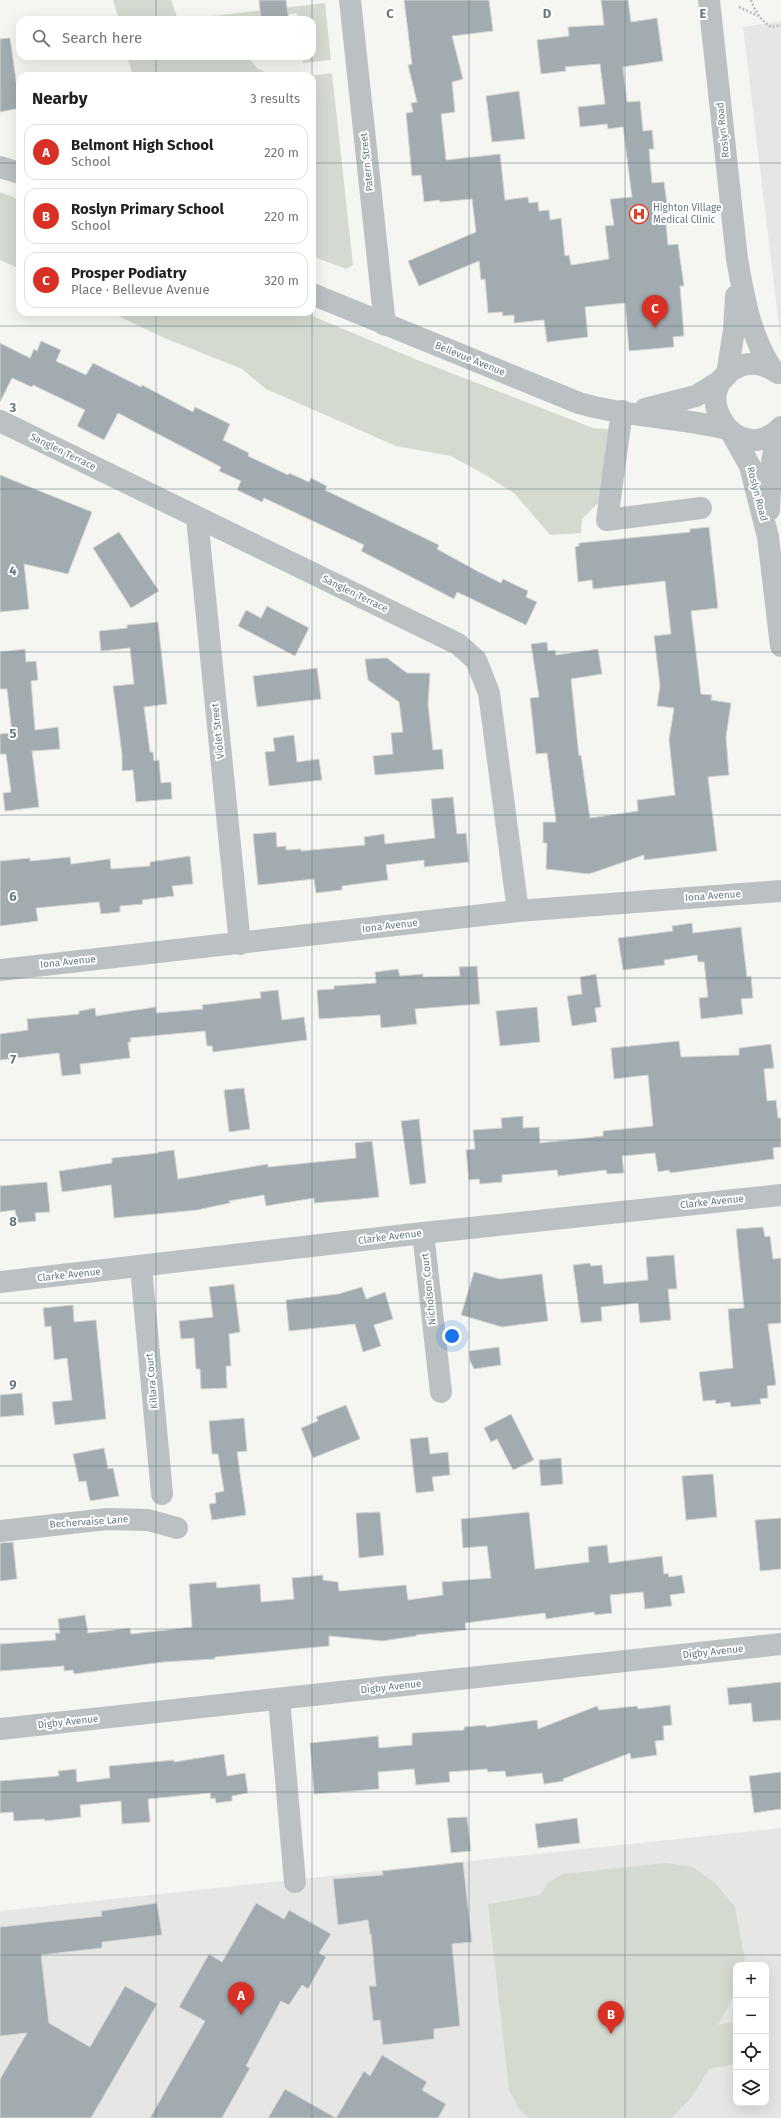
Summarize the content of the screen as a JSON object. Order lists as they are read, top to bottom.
{
  "streets": {
    "street": [
      "Roslyn Road",
      "Patern Street",
      "Bellevue Avenue",
      "Sanglen Terrace",
      "Violet Street",
      "Iona Avenue",
      "Clarke Avenue",
      "Nicholson Court",
      "Killara Court",
      "Bechervaise Lane",
      "Digby Avenue"
    ]
  },
  "crossings": [
    ["Roslyn Road", "Bellevue Avenue"],
    ["Patern Street", "Bellevue Avenue"],
    ["Sanglen Terrace", "Violet Street"],
    ["Sanglen Terrace", "Iona Avenue"],
    ["Violet Street", "Iona Avenue"],
    ["Clarke Avenue", "Nicholson Court"],
    ["Clarke Avenue", "Killara Court"]
  ],
  "places": {
    "hospital": ["Highton Village Medical Clinic"]
  },
  "page": {
    "search": "Search here",
    "heading": ["Nearby", "3 results"],
    "list": [
      {
        "mark": "A",
        "name": "Belmont High School",
        "note": "School",
        "value": "220 m"
      },
      {
        "mark": "B",
        "name": "Roslyn Primary School",
        "note": "School",
        "value": "220 m"
      },
      {
        "mark": "C",
        "name": "Prosper Podiatry",
        "note": "Place · Bellevue Avenue",
        "value": "320 m"
      }
    ],
    "pins": ["C", "A", "B"],
    "map_buttons": ["+", "−"]
  },
  "grid": {
    "columns": ["C", "D", "E"],
    "rows": [
      "3",
      "4",
      "5",
      "6",
      "7",
      "8",
      "9"
    ]
  }
}
